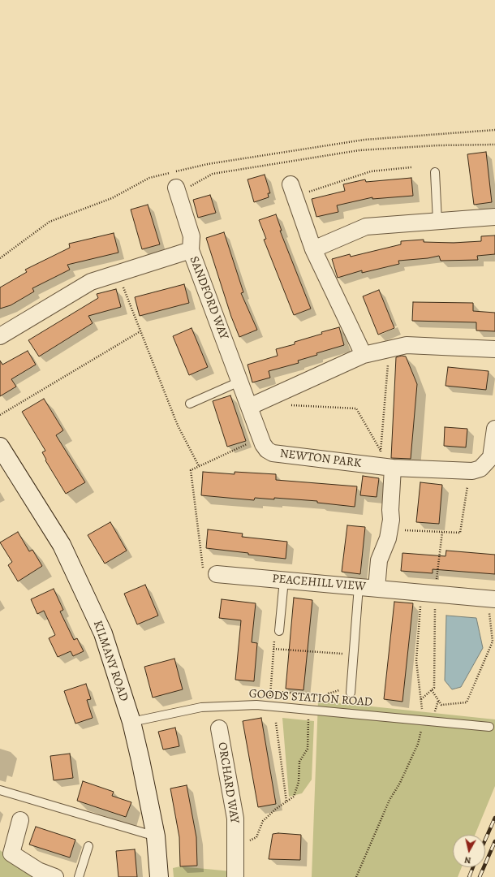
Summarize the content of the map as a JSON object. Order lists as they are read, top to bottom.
{
  "streets": {
    "main road": ["KILMANY ROAD"],
    "street": [
      "SANDFORD WAY",
      "NEWTON PARK",
      "PEACEHILL VIEW",
      "ORCHARD WAY"
    ],
    "lane": ["GOODS STATION ROAD"]
  },
  "crossings": [
    ["SANDFORD WAY", "NEWTON PARK"],
    ["NEWTON PARK", "PEACEHILL VIEW"],
    ["KILMANY ROAD", "GOODS STATION ROAD"]
  ],
  "north": "bottom"
}
